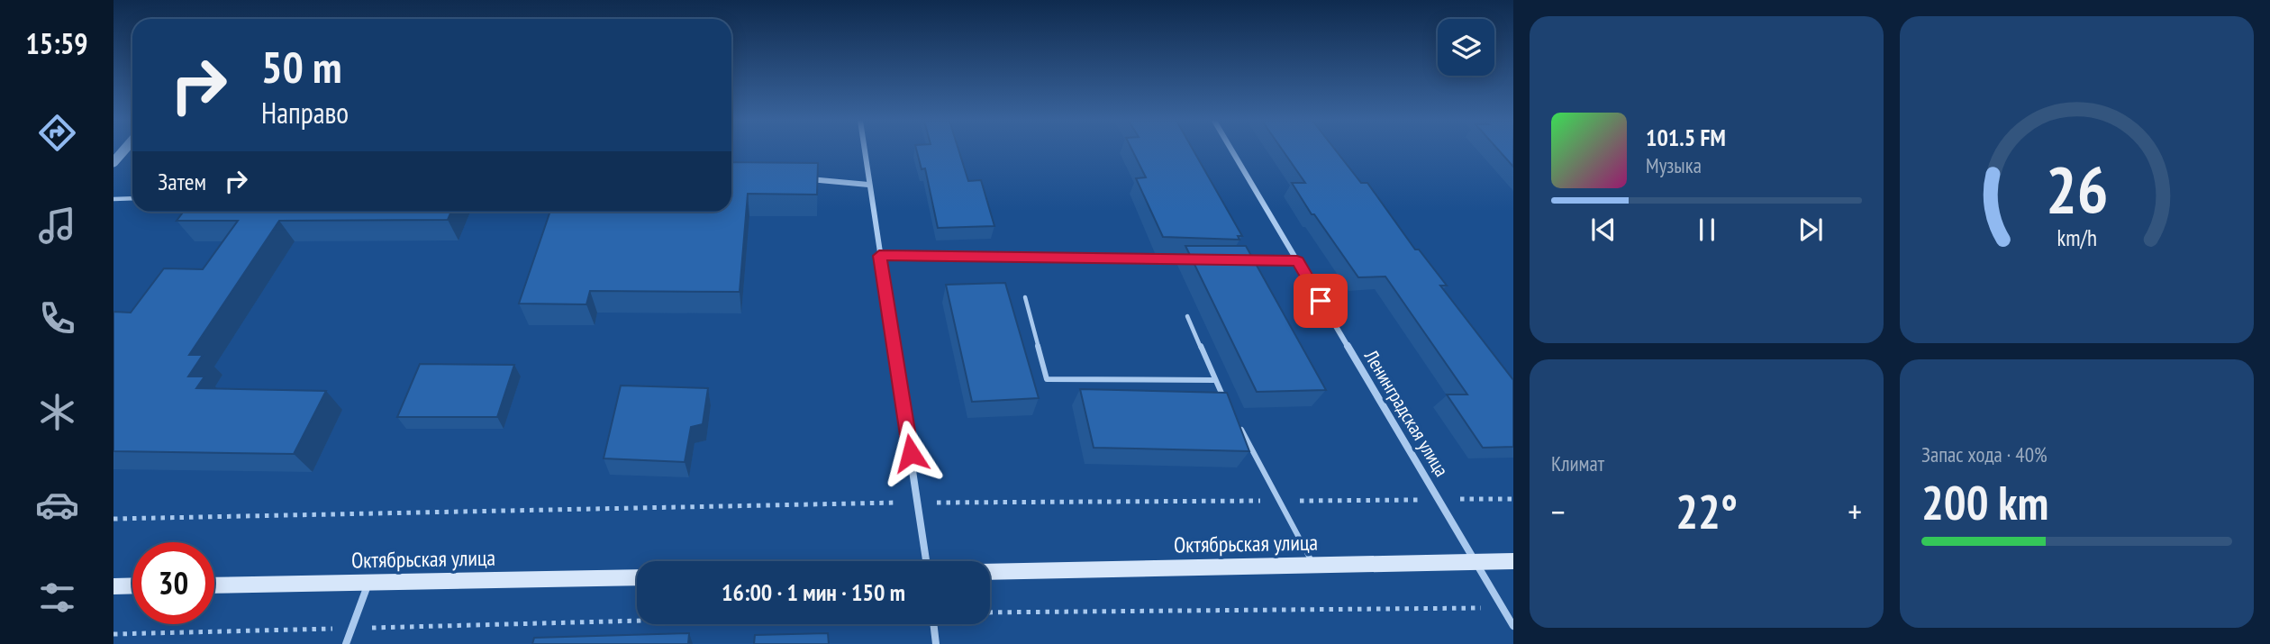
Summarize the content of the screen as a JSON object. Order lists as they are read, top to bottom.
{
  "streets": {
    "main road": ["Октябрьская улица"],
    "street": ["Ленинградская улица"]
  },
  "crossings": [
    ["Ленинградская улица", "Октябрьская улица"]
  ],
  "page": {
    "tabs": "15:59",
    "turn": ["50 m", "Направо"],
    "song": ["101.5 FM", "Музыка"],
    "then": "Затем",
    "tile": [
      "Климат",
      ["Запас хода · 40%", "200 km"]
    ],
    "heat": ["−", "22°", "+"],
    "limit": "30",
    "trip": "16:00 · 1 мин · 150 m",
    "gauge": ["26", "km/h"]
  }
}
